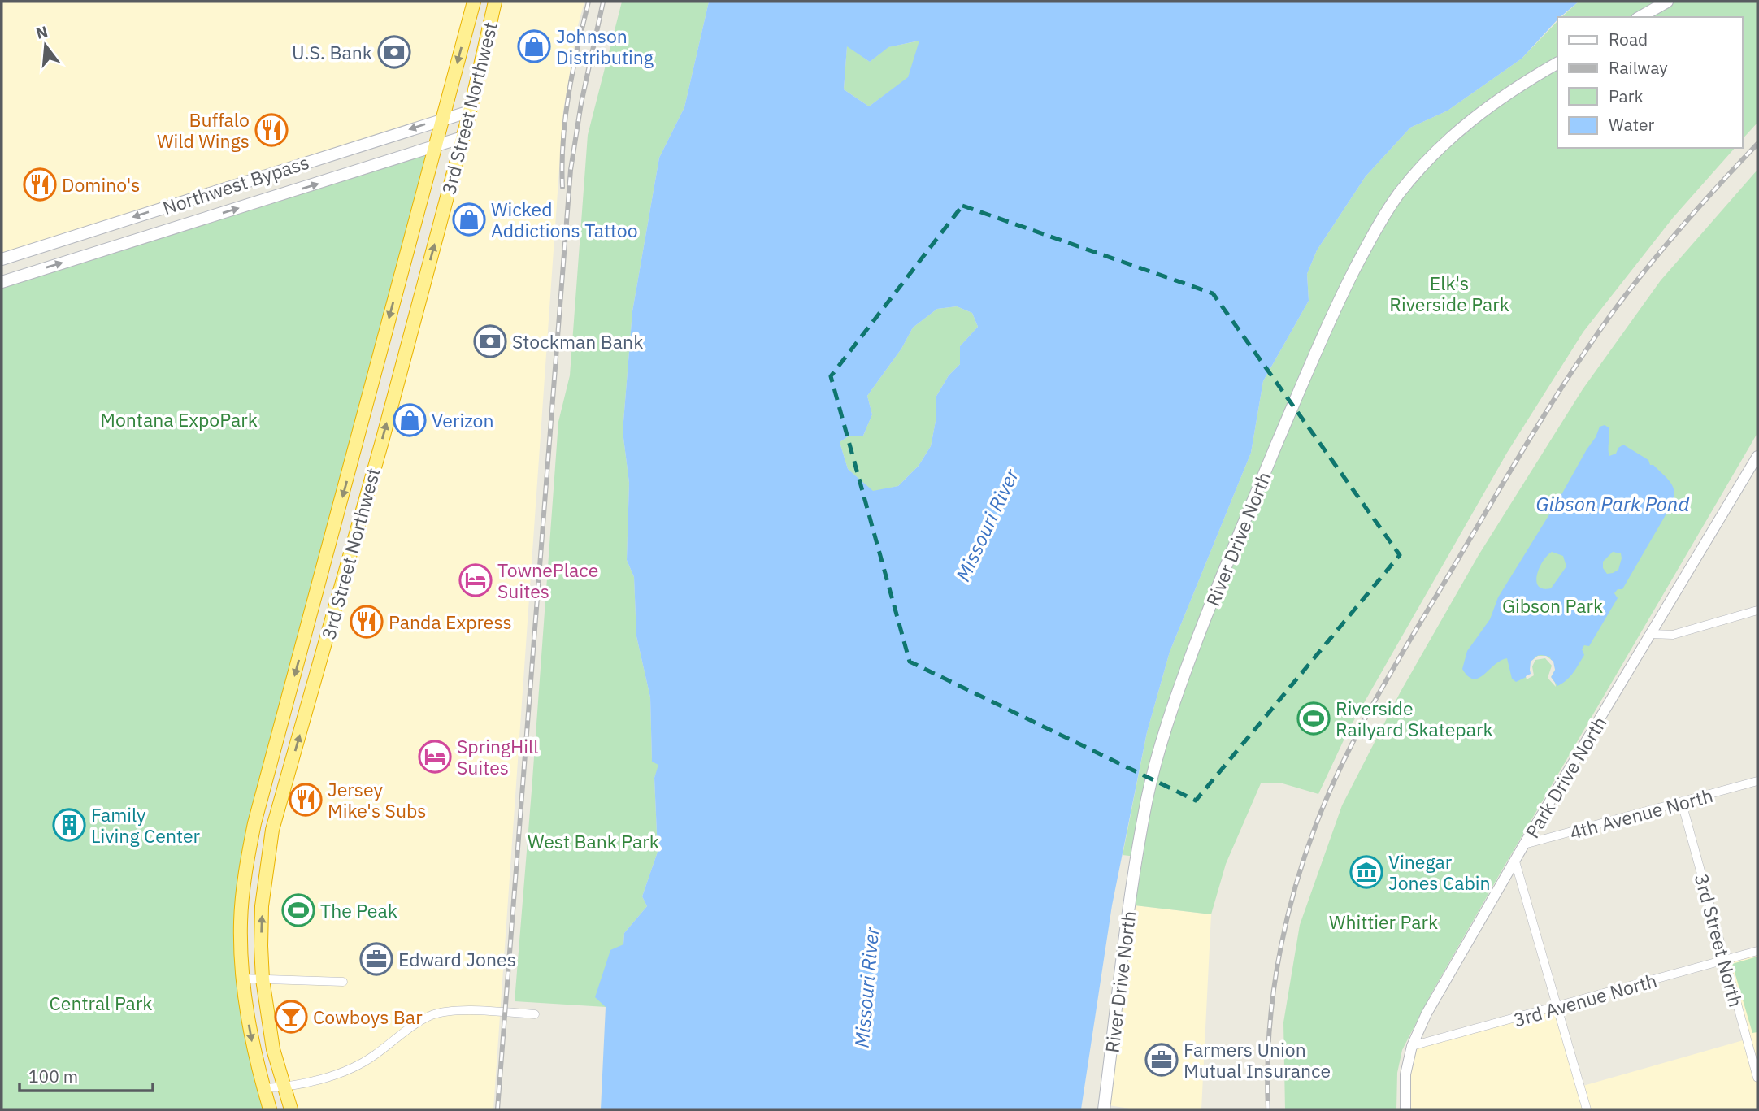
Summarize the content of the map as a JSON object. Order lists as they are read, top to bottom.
{
  "streets": {
    "highway": ["3rd Street Northwest"],
    "main road": ["Northwest Bypass", "River Drive North"],
    "street": [
      "Park Drive North",
      "4th Avenue North",
      "3rd Street North",
      "3rd Avenue North"
    ]
  },
  "crossings": [
    ["3rd Street Northwest", "Northwest Bypass"],
    ["Park Drive North", "4th Avenue North"],
    ["Park Drive North", "3rd Avenue North"],
    ["4th Avenue North", "3rd Street North"],
    ["3rd Street North", "3rd Avenue North"]
  ],
  "water": ["Gibson Park Pond", "Missouri River"],
  "parks": [
    "Elk's Riverside Park",
    "Montana ExpoPark",
    "Gibson Park",
    "West Bank Park",
    "Whittier Park",
    "Central Park"
  ],
  "places": {
    "shop": ["Johnson Distributing", "Wicked Addictions Tattoo", "Verizon"],
    "bank": ["U.S. Bank", "Stockman Bank"],
    "restaurant": [
      "Buffalo Wild Wings",
      "Domino's",
      "Panda Express",
      "Jersey Mike's Subs"
    ],
    "hotel": ["TownePlace Suites", "SpringHill Suites"],
    "sports": ["Riverside Railyard Skatepark", "The Peak"],
    "building": ["Family Living Center"],
    "museum": ["Vinegar Jones Cabin"],
    "office": ["Edward Jones", "Farmers Union Mutual Insurance"],
    "bar": ["Cowboys Bar"]
  },
  "legend": [
    "Road",
    "Railway",
    "Park",
    "Water"
  ],
  "scale_bar": "100 m",
  "north": "top"
}
